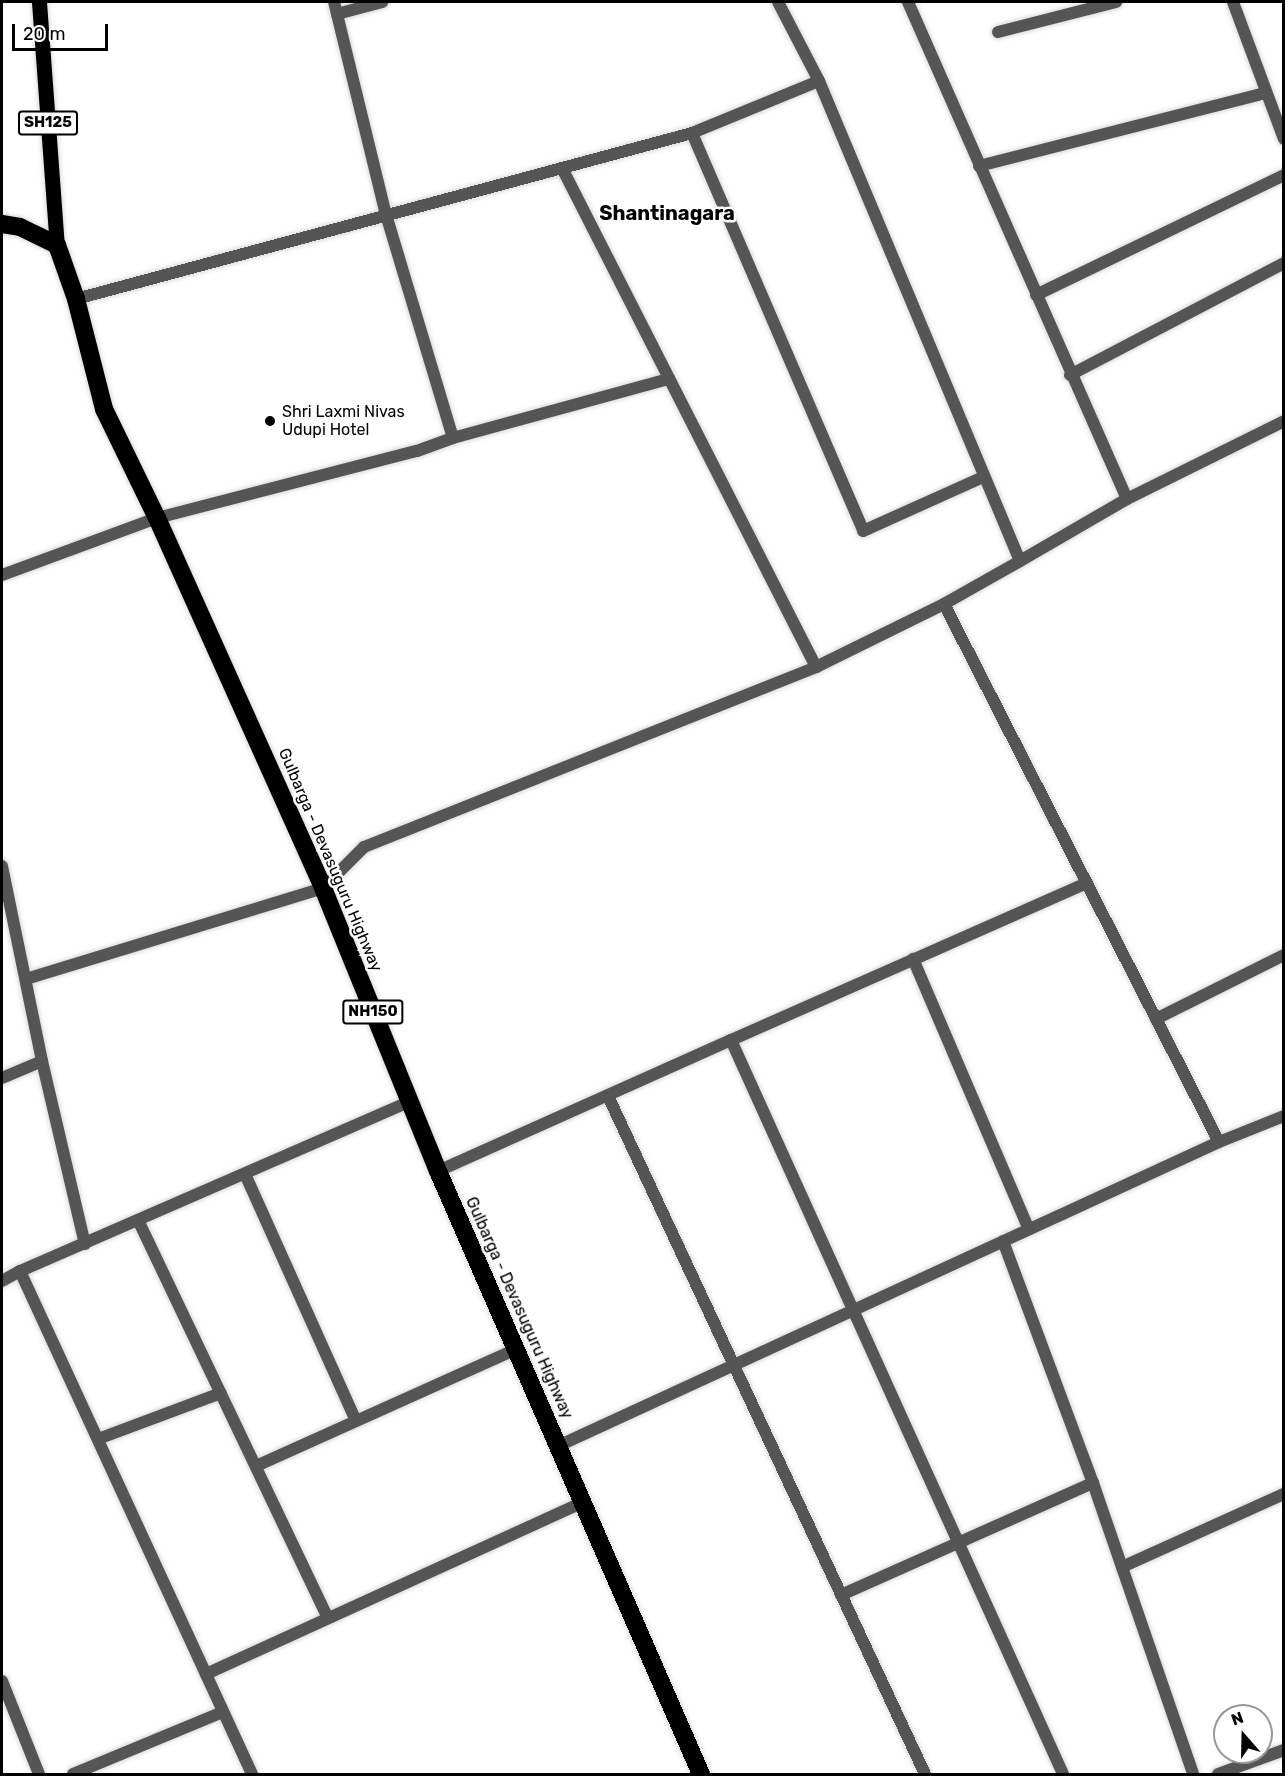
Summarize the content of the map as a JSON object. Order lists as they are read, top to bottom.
{
  "streets": {
    "highway": ["Gulbarga - Devasuguru Highway", "NH150"],
    "main road": ["SH125"]
  },
  "crossings": [
    ["SH125", "Gulbarga - Devasuguru Highway"]
  ],
  "districts": ["Shantinagara"],
  "places": ["Shri Laxmi Nivas Udupi Hotel"],
  "scale_bar": "20 m",
  "north": "top"
}
